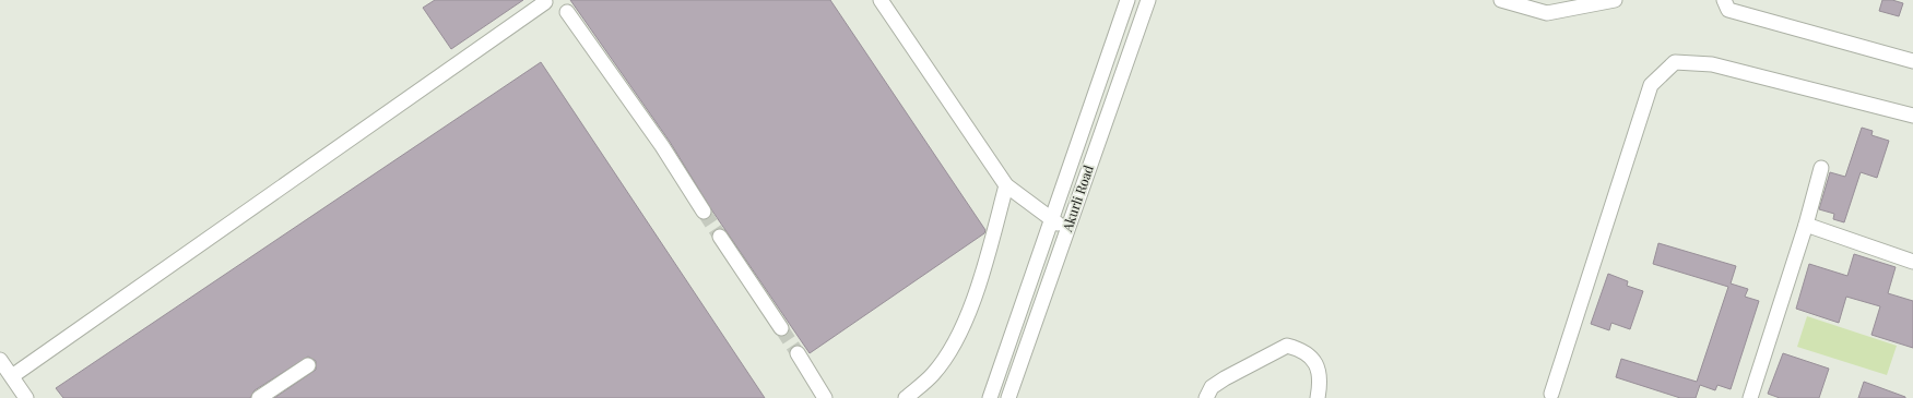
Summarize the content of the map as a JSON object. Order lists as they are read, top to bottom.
{
  "streets": {
    "street": ["Akurli Road"]
  }
}
